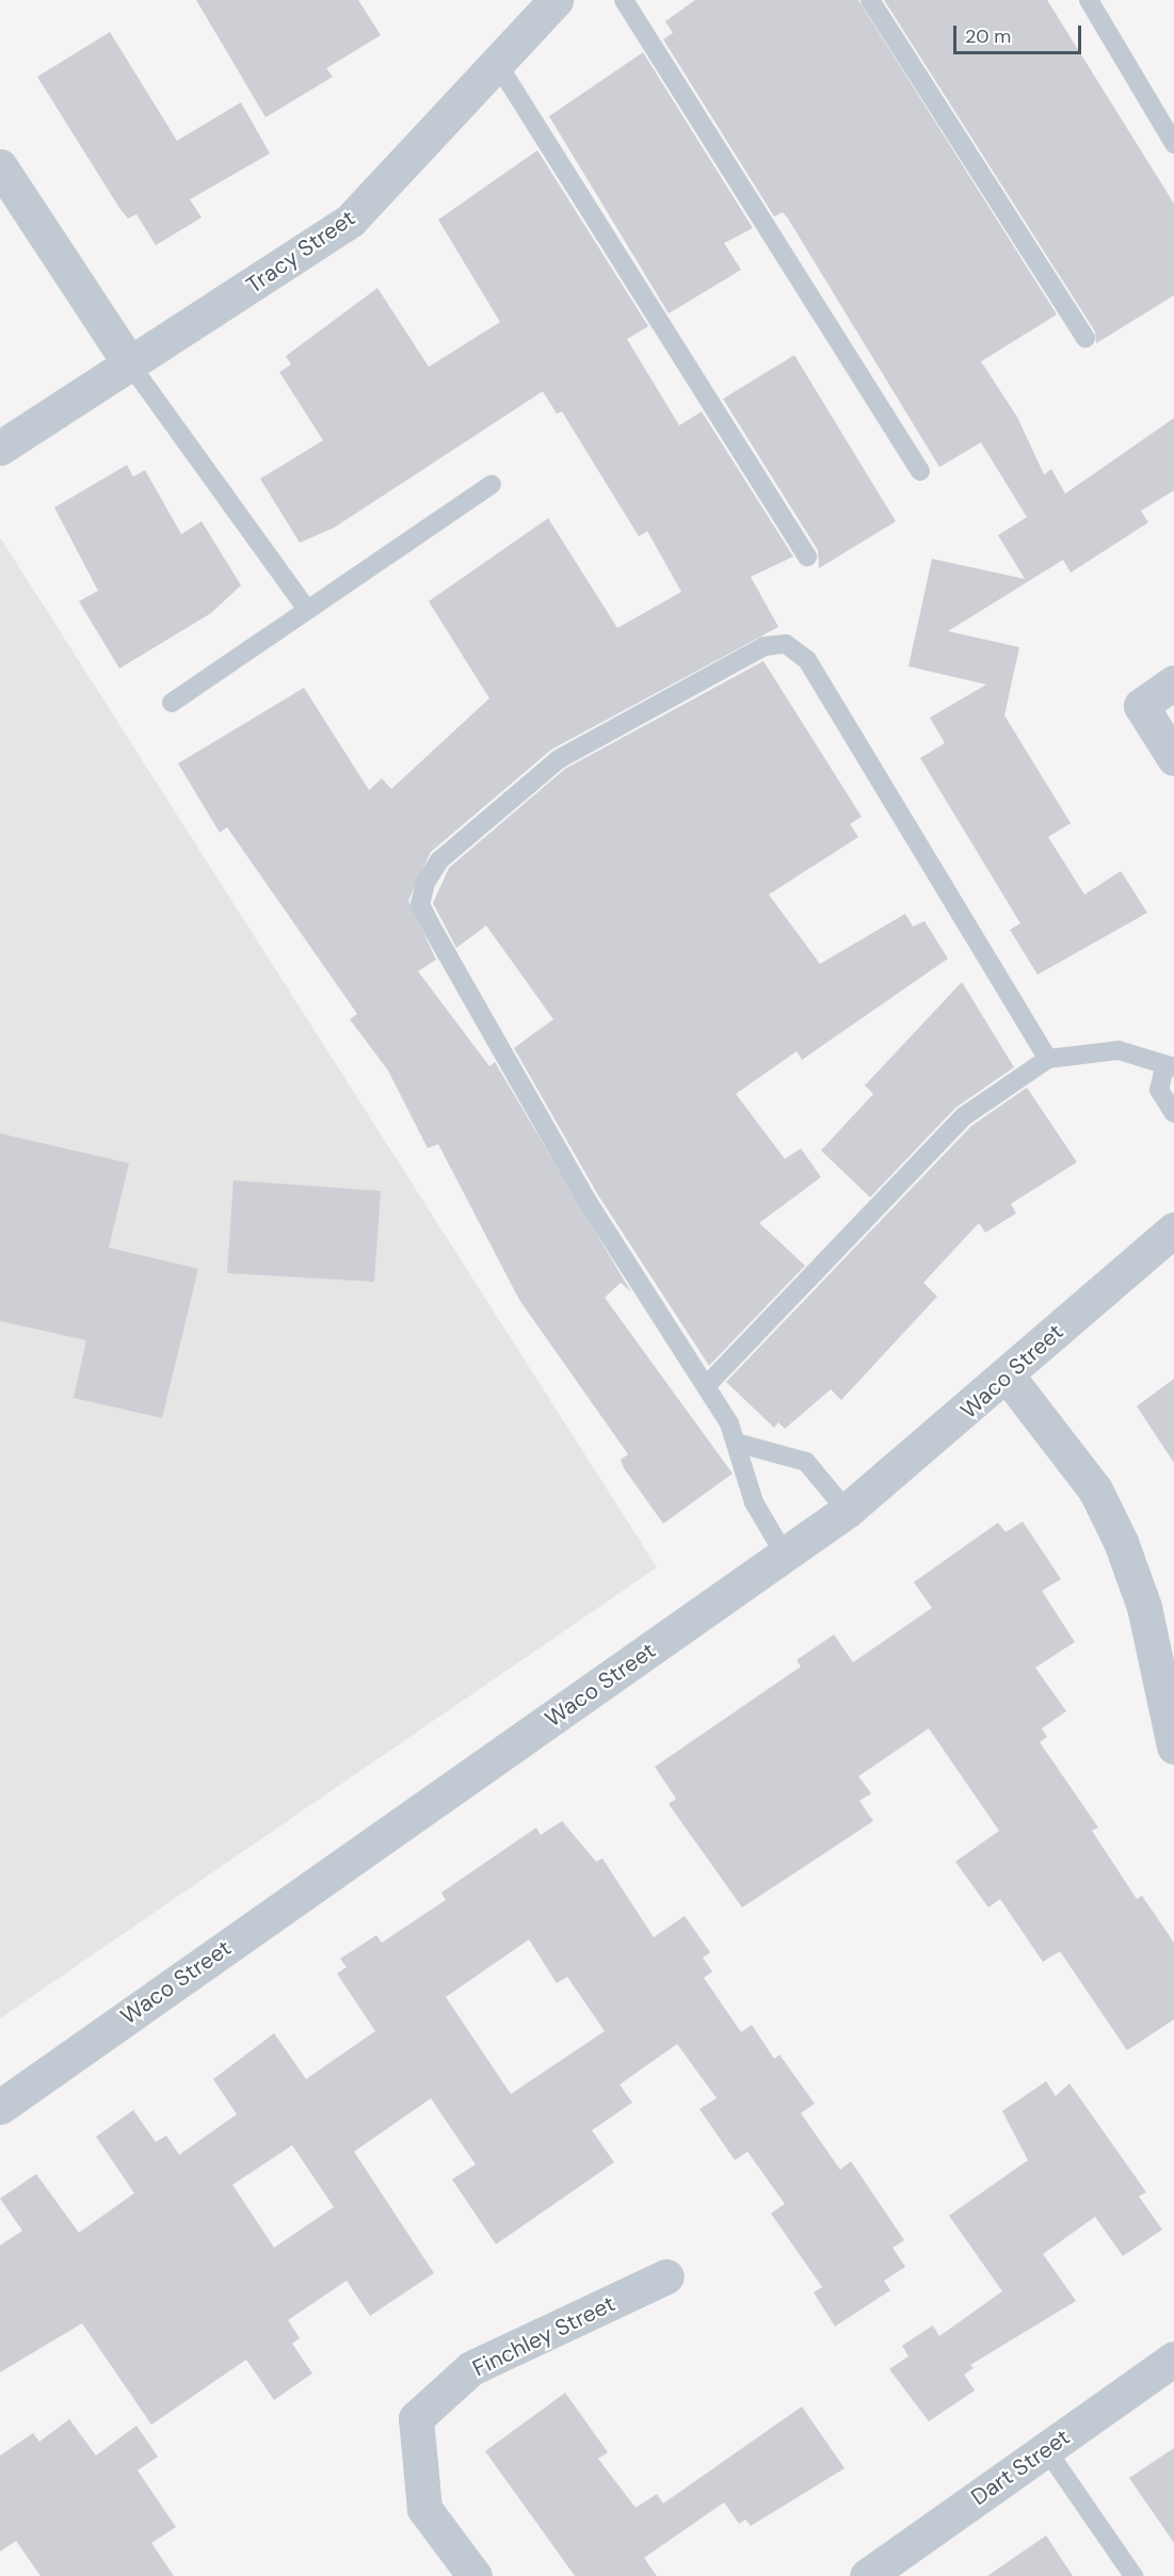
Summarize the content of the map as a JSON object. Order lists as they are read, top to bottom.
{
  "streets": {
    "street": [
      "Tracy Street",
      "Waco Street",
      "Finchley Street",
      "Dart Street"
    ]
  },
  "scale_bar": "20 m"
}
